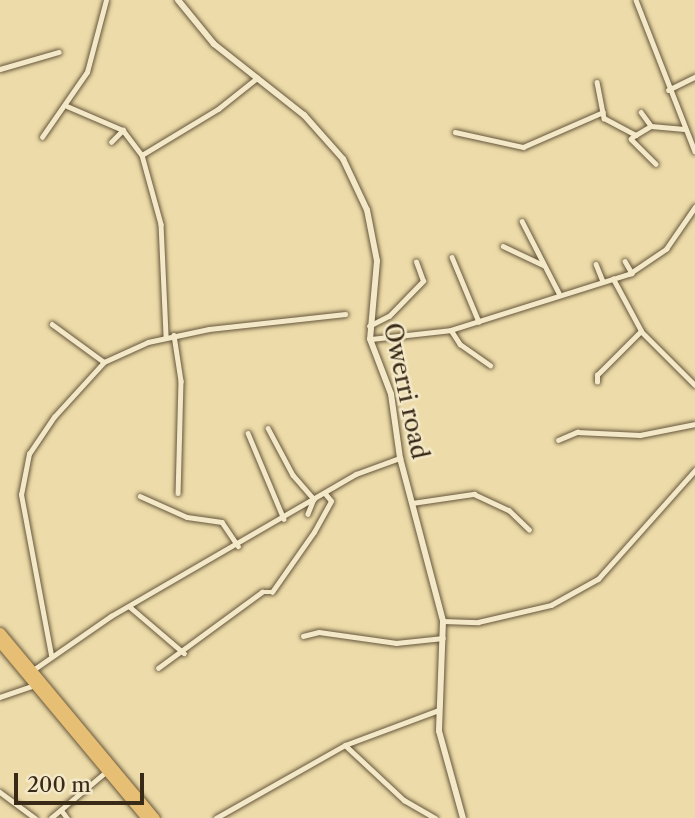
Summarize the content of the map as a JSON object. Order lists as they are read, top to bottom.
{
  "streets": {
    "main road": ["Owerri road"]
  },
  "scale_bar": "200 m"
}
